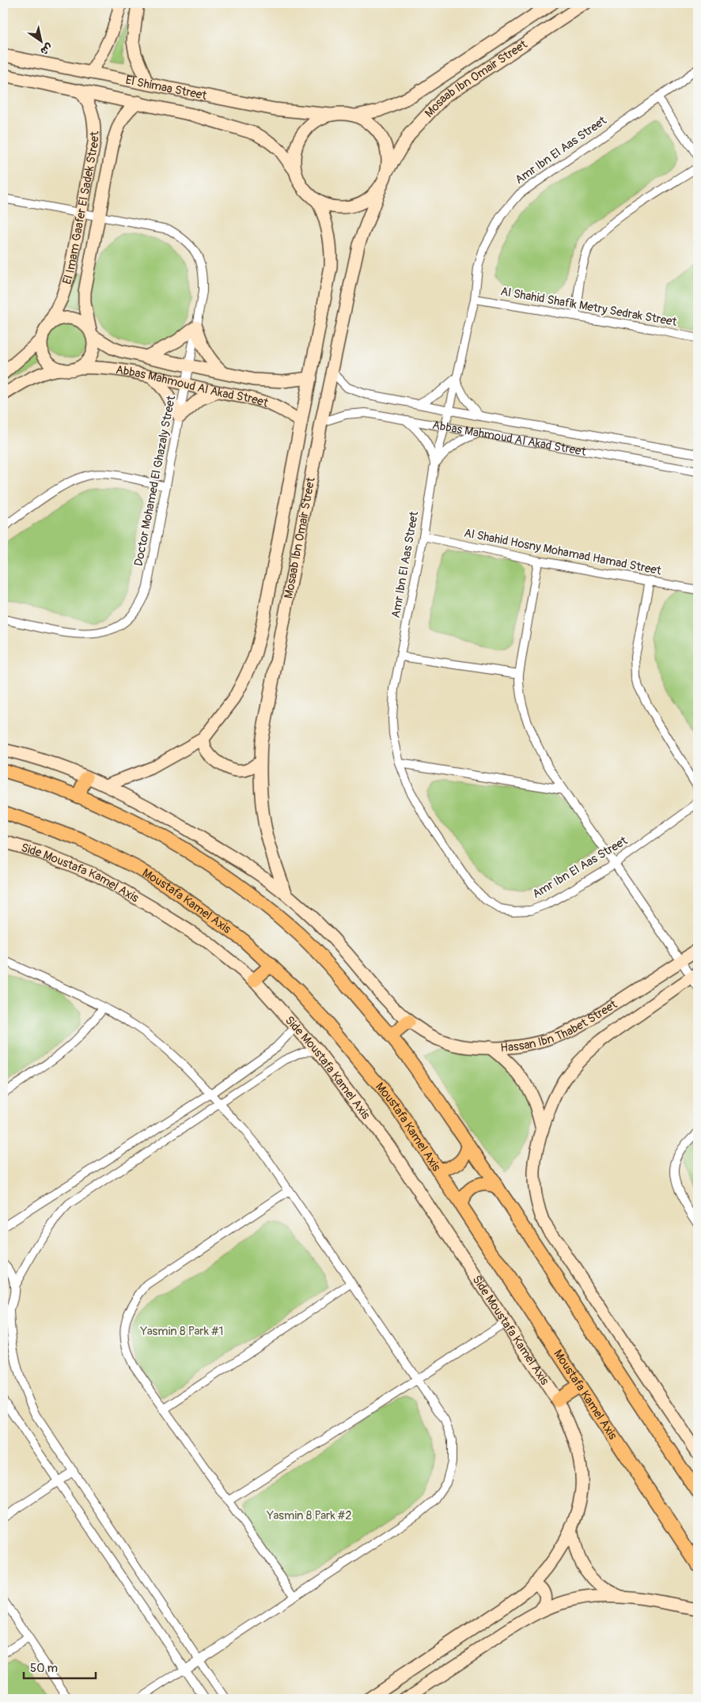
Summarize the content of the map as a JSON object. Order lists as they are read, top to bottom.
{
  "streets": {
    "main road": ["Moustafa Kamel Axis"],
    "street": [
      "Mosaab Ibn Omair Street",
      "El Shimaa Street",
      "Amr Ibn El Aas Street",
      "El Imam Gaafer El Sadek Street",
      "Al Shahid Shafik Metry Sedrak Street",
      "Abbas Mahmoud Al Akad Street",
      "Doctor Mohamed El Ghazaly Street",
      "Al Shahid Hosny Mohamad Hamad Street",
      "Side Moustafa Kamel Axis",
      "Hassan Ibn Thabet Street"
    ]
  },
  "crossings": [
    ["Mosaab Ibn Omair Street", "El Shimaa Street"],
    ["Mosaab Ibn Omair Street", "Abbas Mahmoud Al Akad Street"],
    ["El Shimaa Street", "El Imam Gaafer El Sadek Street"],
    ["Amr Ibn El Aas Street", "Al Shahid Shafik Metry Sedrak Street"],
    ["Amr Ibn El Aas Street", "Abbas Mahmoud Al Akad Street"],
    ["Amr Ibn El Aas Street", "Al Shahid Hosny Mohamad Hamad Street"],
    ["El Imam Gaafer El Sadek Street", "Abbas Mahmoud Al Akad Street"],
    ["El Imam Gaafer El Sadek Street", "Doctor Mohamed El Ghazaly Street"],
    ["Abbas Mahmoud Al Akad Street", "Doctor Mohamed El Ghazaly Street"]
  ],
  "parks": ["Yasmin 8 Park #1", "Yasmin 8 Park #2"],
  "scale_bar": "50 m",
  "north": "bottom right"
}
